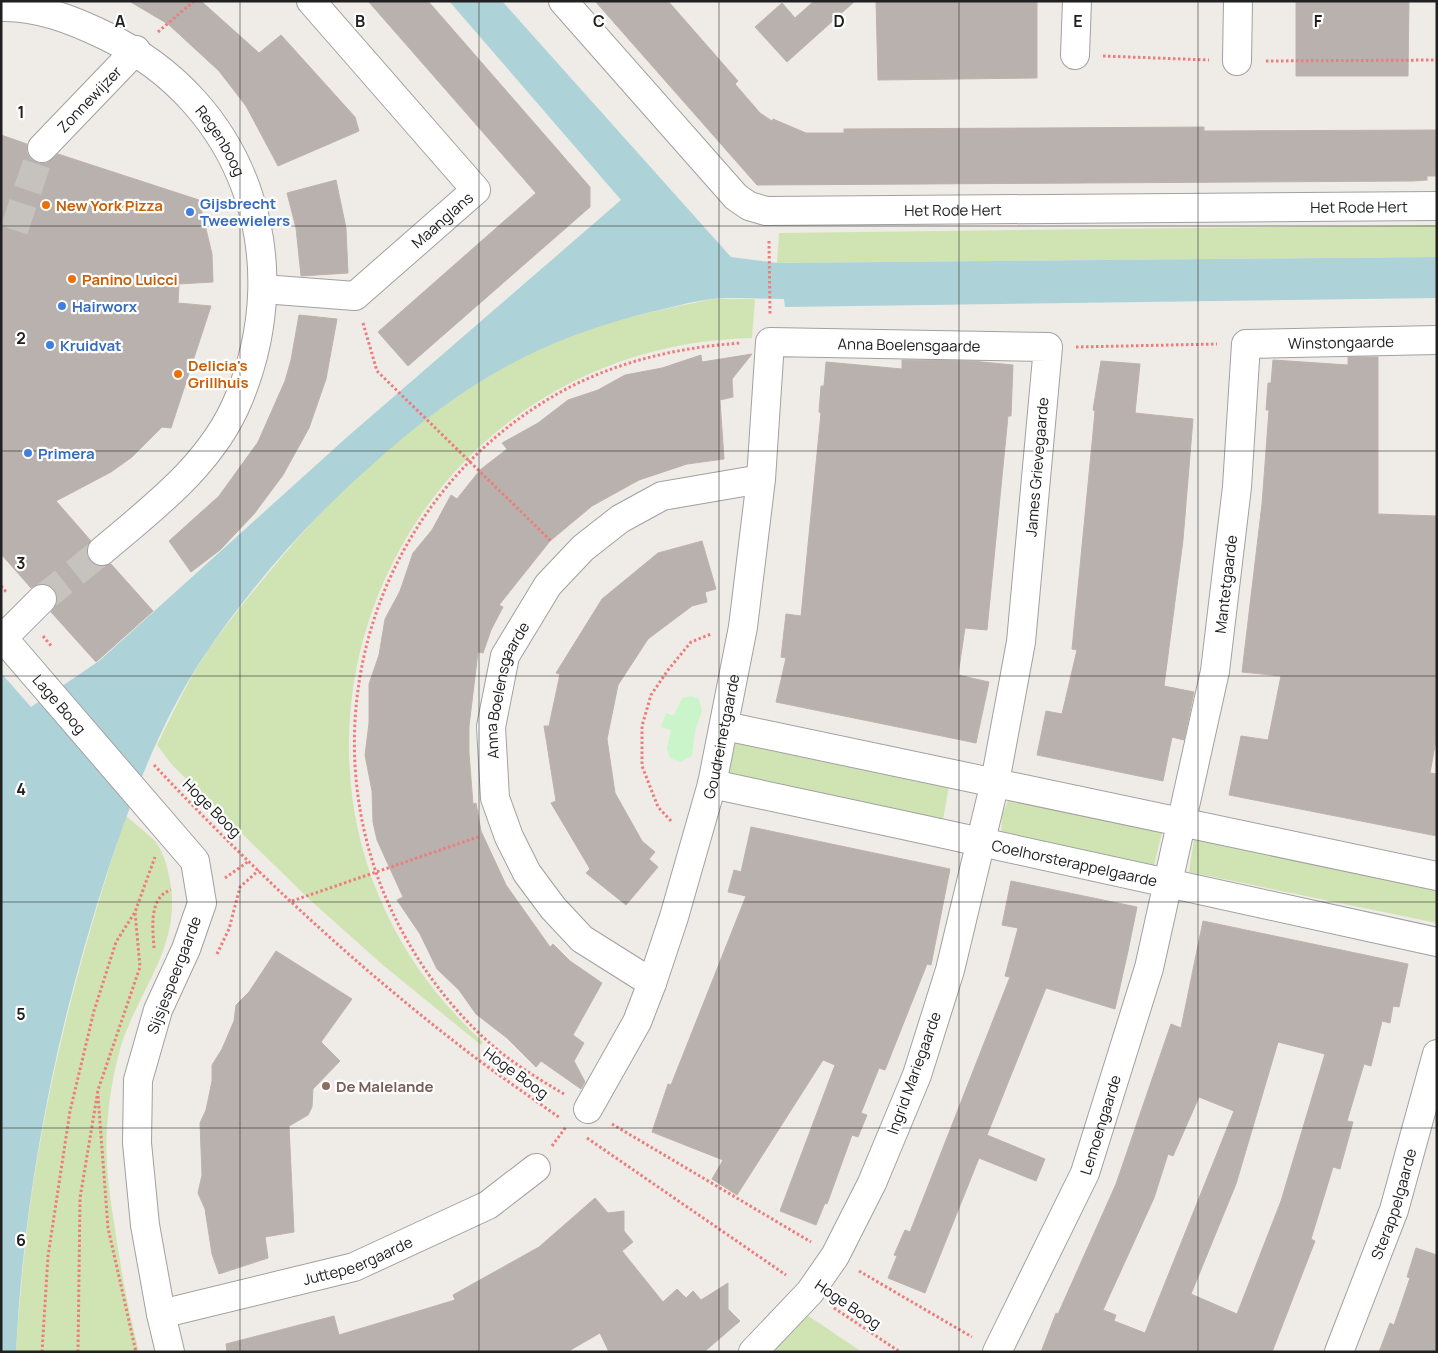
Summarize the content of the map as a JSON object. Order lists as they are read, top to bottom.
{
  "streets": {
    "street": [
      "Zonnewijzer",
      "Regenboog",
      "Het Rode Hert",
      "Maanglans",
      "Winstongaarde",
      "Anna Boelensgaarde",
      "James Grievegaarde",
      "Mantetgaarde",
      "Lage Boog",
      "Goudreinetgaarde",
      "Coelhorsterappelgaarde",
      "Sijsjespeergaarde",
      "Ingrid Mariegaarde",
      "Lemoengaarde",
      "Sterappelgaarde",
      "Juttepeergaarde"
    ],
    "path": ["Hoge Boog"]
  },
  "crossings": [
    ["Zonnewijzer", "Regenboog"],
    ["Winstongaarde", "Mantetgaarde"],
    ["Anna Boelensgaarde", "James Grievegaarde"],
    ["Anna Boelensgaarde", "Goudreinetgaarde"],
    ["James Grievegaarde", "Coelhorsterappelgaarde"],
    ["James Grievegaarde", "Ingrid Mariegaarde"],
    ["Mantetgaarde", "Coelhorsterappelgaarde"],
    ["Mantetgaarde", "Lemoengaarde"],
    ["Lage Boog", "Sijsjespeergaarde"],
    ["Goudreinetgaarde", "Hoge Boog"],
    ["Goudreinetgaarde", "Coelhorsterappelgaarde"],
    ["Hoge Boog", "Ingrid Mariegaarde"],
    ["Hoge Boog", "Lemoengaarde"],
    ["Coelhorsterappelgaarde", "Ingrid Mariegaarde"],
    ["Coelhorsterappelgaarde", "Lemoengaarde"],
    ["Sijsjespeergaarde", "Juttepeergaarde"]
  ],
  "places": [
    "New York Pizza",
    "Gijsbrecht Tweewielers",
    "Panino Luicci",
    "Hairworx",
    "Kruidvat",
    "Delicia's Grillhuis",
    "Primera",
    "De Malelande"
  ],
  "grid": {
    "columns": [
      "A",
      "B",
      "C",
      "D",
      "E",
      "F"
    ],
    "rows": [
      "1",
      "2",
      "3",
      "4",
      "5",
      "6"
    ]
  }
}
